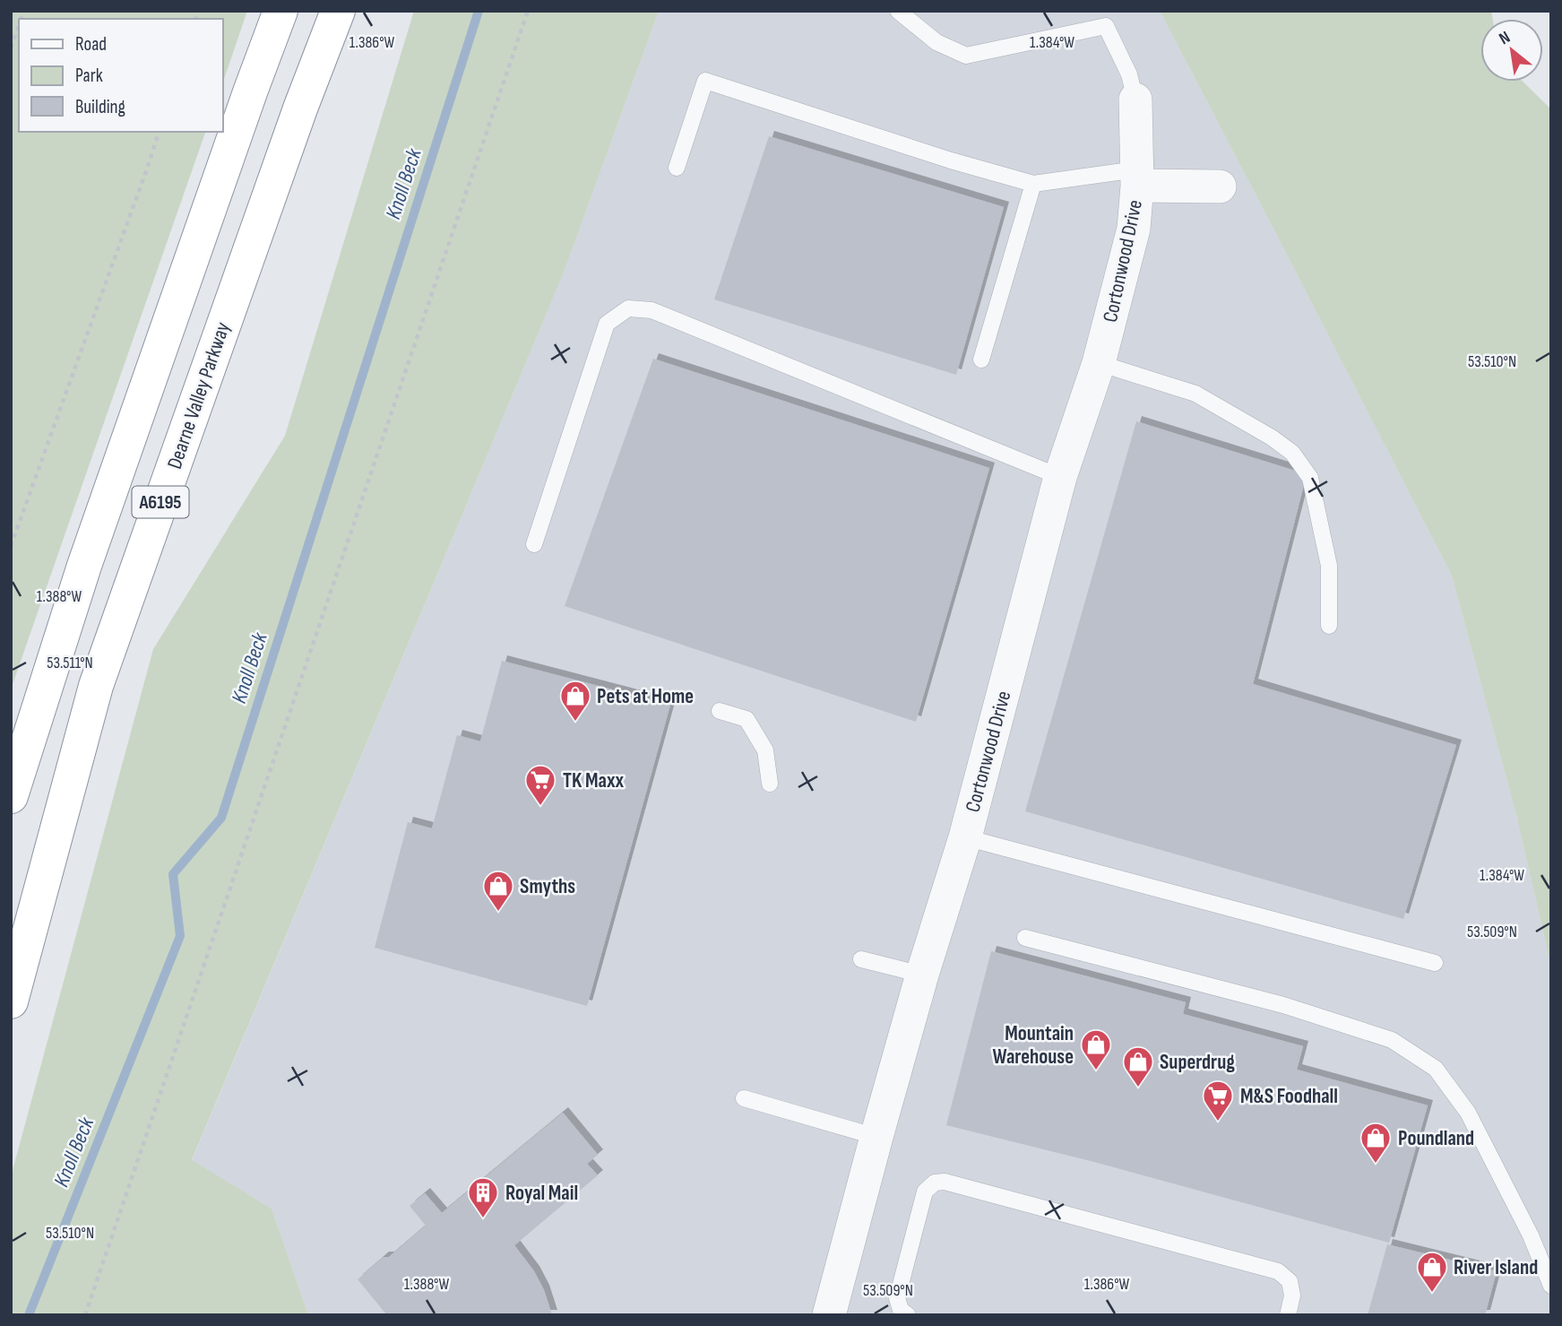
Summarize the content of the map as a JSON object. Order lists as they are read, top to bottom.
{
  "streets": {
    "highway": ["Dearne Valley Parkway", "A6195"],
    "street": ["Cortonwood Drive"]
  },
  "water": ["Knoll Beck"],
  "places": {
    "shop": [
      "Pets at Home",
      "Smyths",
      "Mountain Warehouse",
      "Superdrug",
      "Poundland",
      "River Island"
    ],
    "supermarket": ["TK Maxx", "M&S Foodhall"],
    "building": ["Royal Mail"]
  },
  "legend": ["Road", "Park", "Building"],
  "north": "top left",
  "coordinates": [
    "1.386°W",
    "1.384°W",
    "53.510°N",
    "1.388°W",
    "53.511°N",
    "53.509°N"
  ]
}
